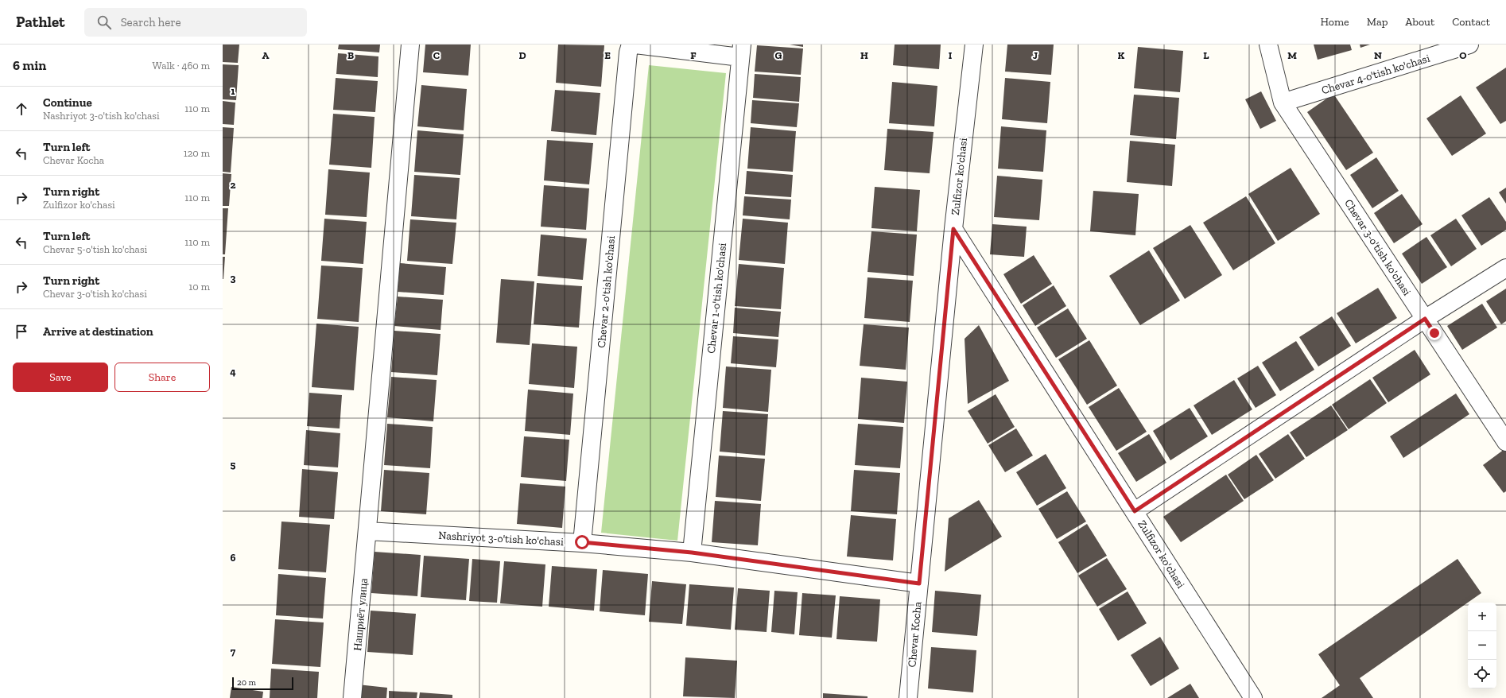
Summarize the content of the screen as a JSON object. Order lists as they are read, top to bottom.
{
  "streets": {
    "street": [
      "Chevar 4-o'tish ko'chasi",
      "Zulfizor ko'chasi",
      "Chevar 3-o'tish ko'chasi",
      "Chevar 2-o'tish ko'chasi",
      "Chevar 1-o'tish ko'chasi",
      "Nashriyot 3-o'tish ko'chasi",
      "Нашриёт улица",
      "Chevar Kocha"
    ]
  },
  "crossings": [
    ["Chevar 4-o'tish ko'chasi", "Chevar 3-o'tish ko'chasi"],
    ["Zulfizor ko'chasi", "Chevar Kocha"],
    ["Chevar 2-o'tish ko'chasi", "Chevar 1-o'tish ko'chasi"],
    ["Chevar 2-o'tish ko'chasi", "Nashriyot 3-o'tish ko'chasi"],
    ["Chevar 1-o'tish ko'chasi", "Nashriyot 3-o'tish ko'chasi"],
    ["Nashriyot 3-o'tish ko'chasi", "Нашриёт улица"],
    ["Nashriyot 3-o'tish ko'chasi", "Chevar Kocha"]
  ],
  "scale_bar": "20 m",
  "page": {
    "header": "Pathlet",
    "search": "Search here",
    "nav": [
      "Home",
      "Map",
      "About",
      "Contact"
    ],
    "heading": ["6 min", "Walk · 460 m"],
    "list": [
      ["Continue", "Nashriyot 3-o'tish ko'chasi", "110 m"],
      ["Turn left", "Chevar Kocha", "120 m"],
      ["Turn right", "Zulfizor ko'chasi", "110 m"],
      ["Turn left", "Chevar 5-o'tish ko'chasi", "110 m"],
      ["Turn right", "Chevar 3-o'tish ko'chasi", "10 m"],
      "Arrive at destination"
    ],
    "buttons": ["Save", "Share"],
    "map_buttons": ["+", "−"],
    "scale": "20 m"
  },
  "grid": {
    "columns": [
      "A",
      "B",
      "C",
      "D",
      "E",
      "F",
      "G",
      "H",
      "I",
      "J",
      "K",
      "L",
      "M",
      "N",
      "O"
    ],
    "rows": [
      "1",
      "2",
      "3",
      "4",
      "5",
      "6",
      "7"
    ]
  }
}
